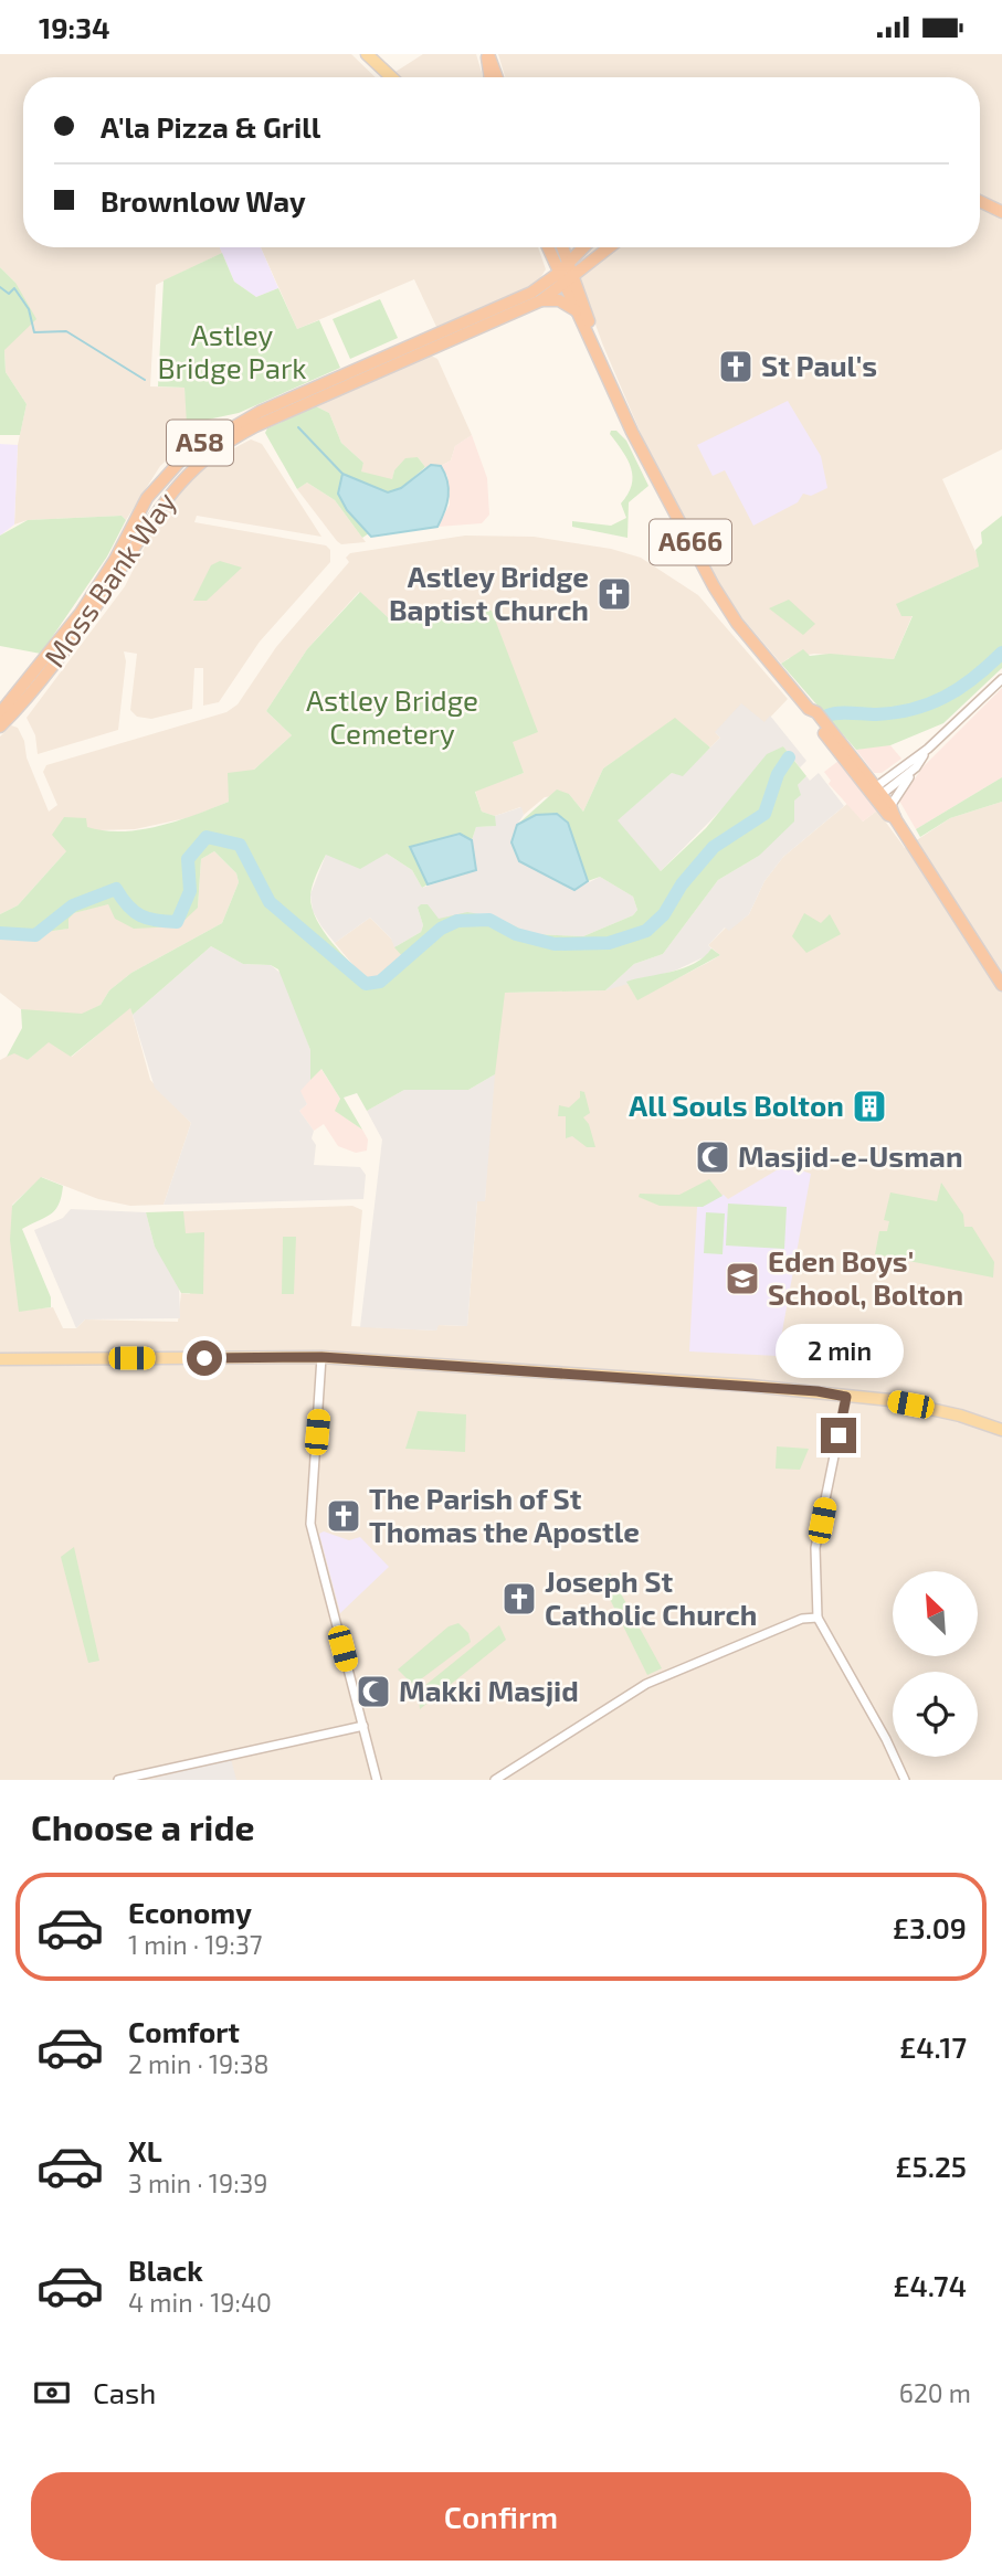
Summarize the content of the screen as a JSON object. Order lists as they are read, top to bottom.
{
  "streets": {
    "highway": ["A58", "A666", "Moss Bank Way"]
  },
  "crossings": [
    ["A58", "A666"],
    ["A58", "Moss Bank Way"],
    ["A666", "Moss Bank Way"]
  ],
  "parks": ["Astley Bridge Park", "Astley Bridge Cemetery"],
  "places": {
    "church": [
      "St Paul's",
      "Astley Bridge Baptist Church",
      "The Parish of St Thomas the Apostle",
      "Joseph St Catholic Church"
    ],
    "building": ["All Souls Bolton"],
    "mosque": ["Masjid-e-Usman", "Makki Masjid"],
    "school or university": ["Eden Boys' School, Bolton"]
  },
  "north": "top left",
  "page": {
    "status": "19:34",
    "banner": ["A'la Pizza & Grill", "Brownlow Way"],
    "bubble": "2 min",
    "heading": "Choose a ride",
    "list": [
      {
        "name": "Economy",
        "note": "1 min · 19:37",
        "value": "£3.09"
      },
      {
        "name": "Comfort",
        "note": "2 min · 19:38",
        "value": "£4.17"
      },
      {
        "name": "XL",
        "note": "3 min · 19:39",
        "value": "£5.25"
      },
      {
        "name": "Black",
        "note": "4 min · 19:40",
        "value": "£4.74"
      }
    ],
    "pay": ["Cash", "620 m"],
    "buttons": "Confirm"
  }
}
